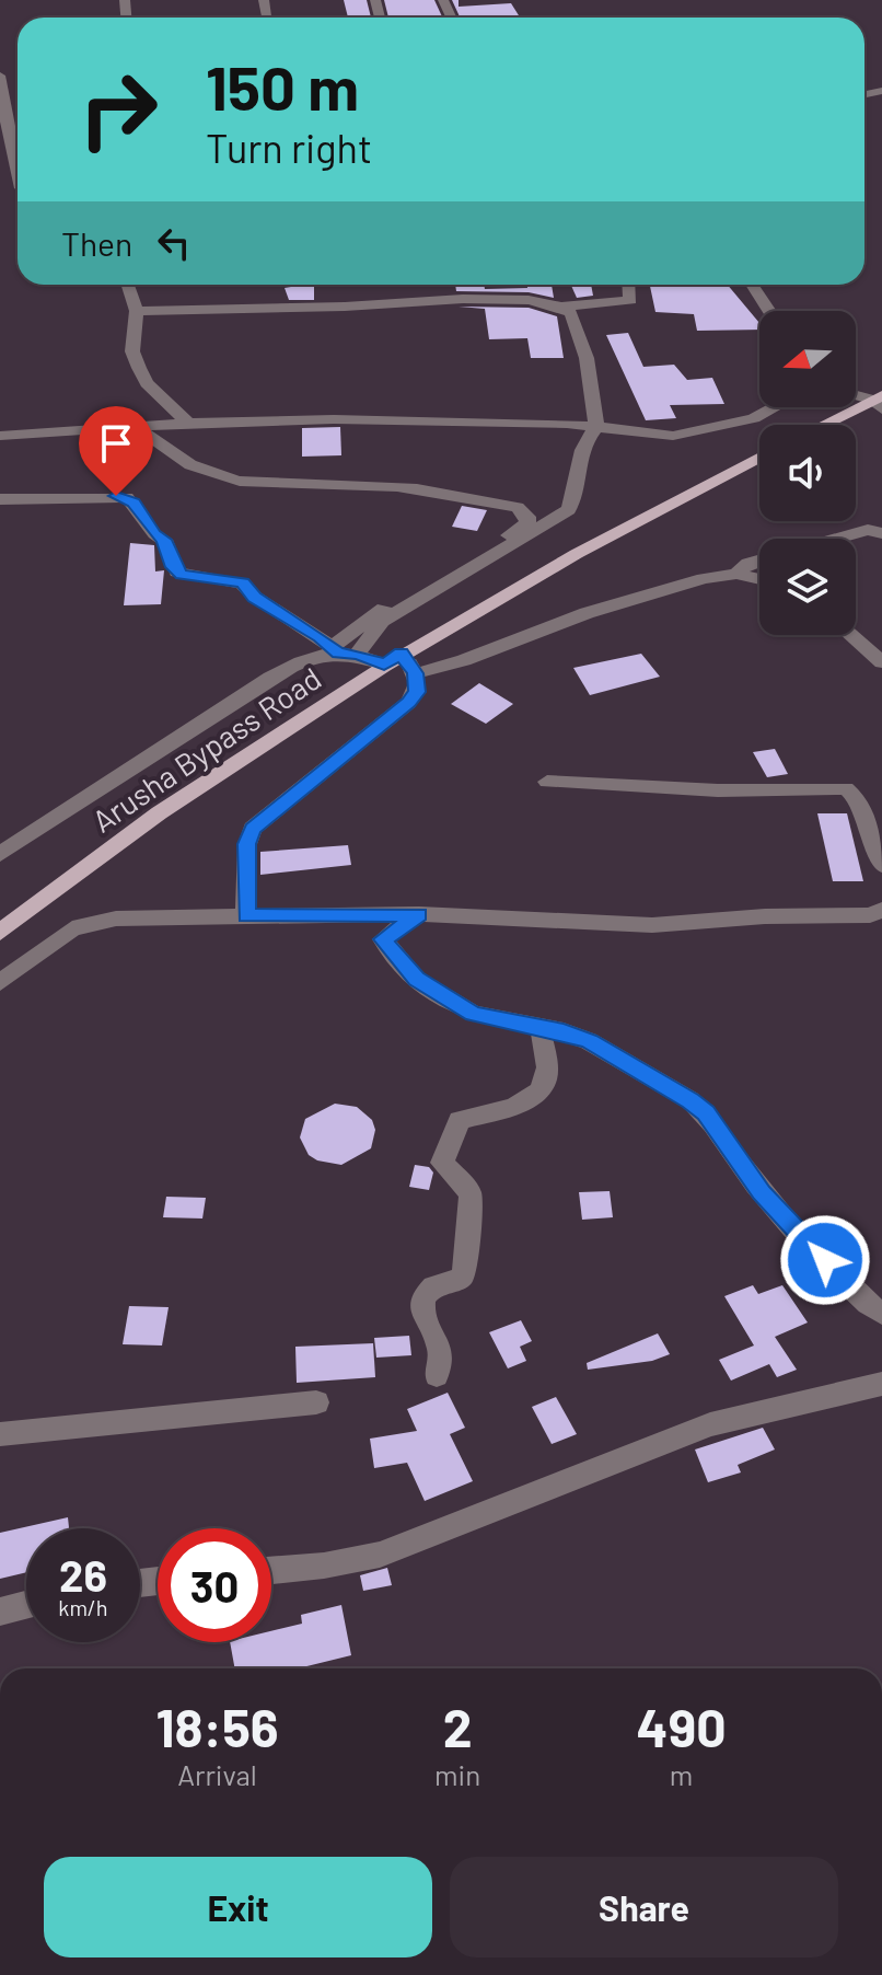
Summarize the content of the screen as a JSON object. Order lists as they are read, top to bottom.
{
  "streets": {
    "main road": ["Arusha Bypass Road"]
  },
  "north": "left",
  "page": {
    "turn": ["150 m", "Turn right"],
    "then": "Then",
    "speed": "26 km/h",
    "limit": "30",
    "eta": [
      "18:56",
      "Arrival",
      "2",
      "min",
      "490",
      "m"
    ],
    "buttons": ["Exit", "Share"]
  }
}
